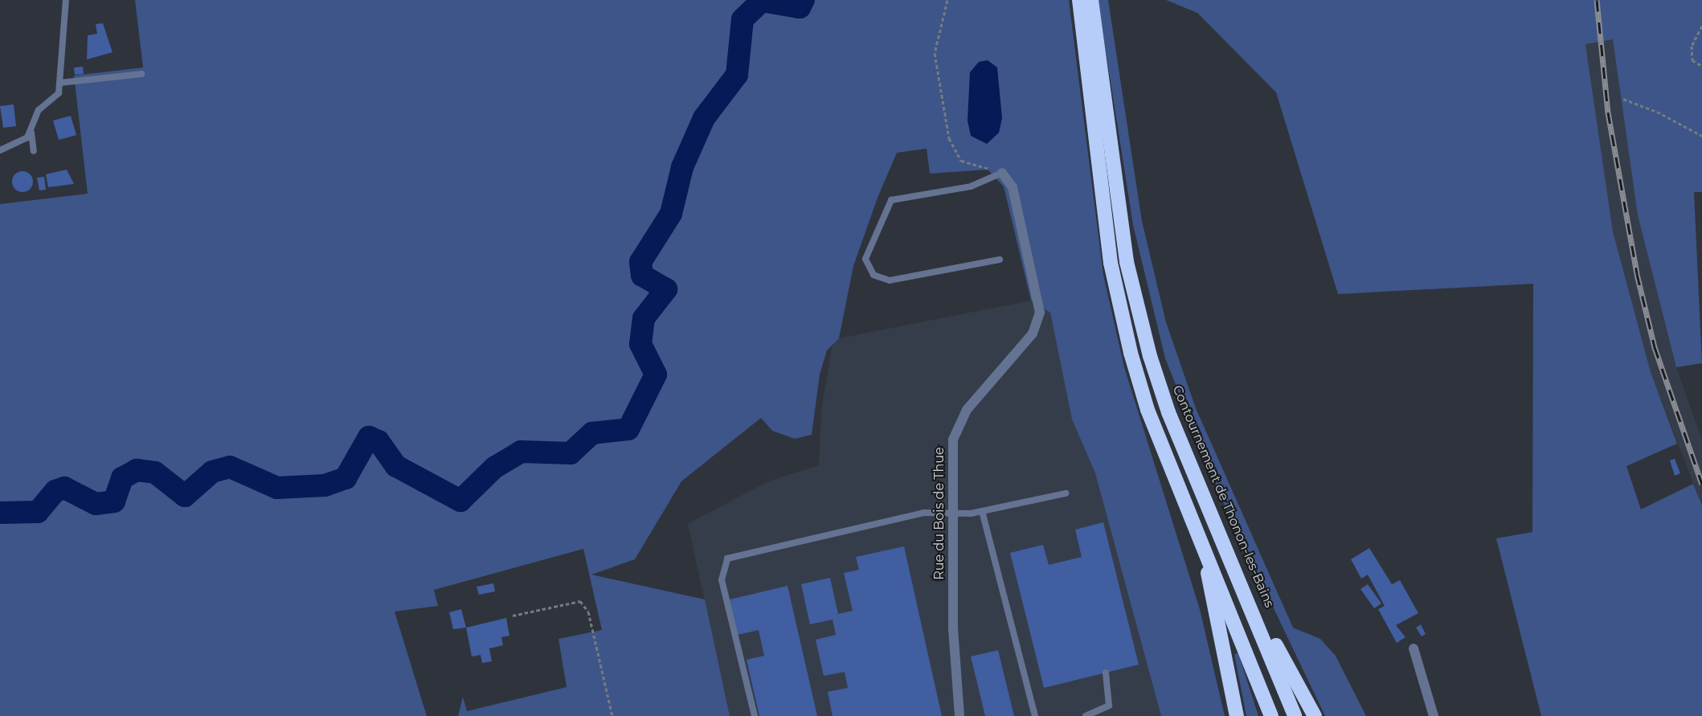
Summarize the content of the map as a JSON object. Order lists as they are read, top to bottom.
{
  "streets": {
    "highway": ["Contournement de Thonon-les-Bains"],
    "street": ["Rue du Bois de Thue"]
  }
}
